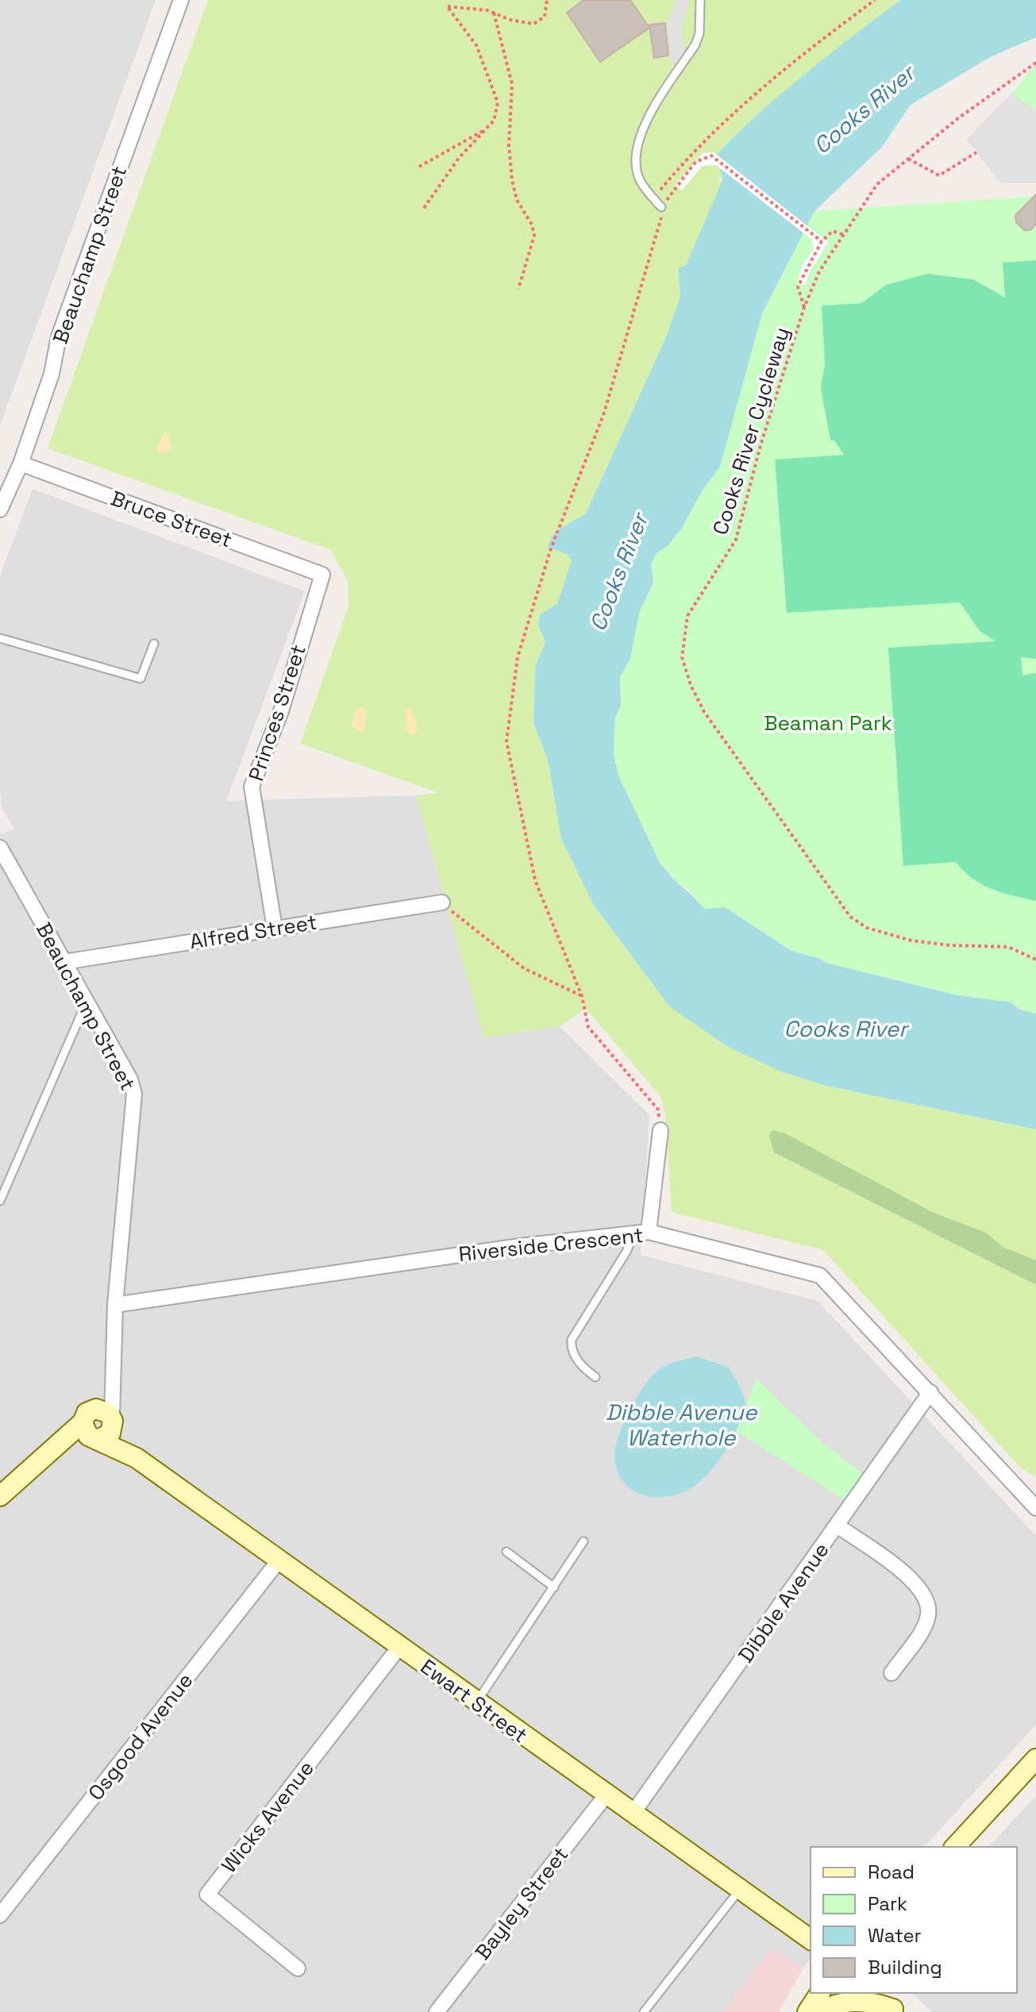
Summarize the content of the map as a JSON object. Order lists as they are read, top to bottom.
{
  "streets": {
    "street": [
      "Beauchamp Street",
      "Bruce Street",
      "Princes Street",
      "Alfred Street",
      "Riverside Crescent",
      "Dibble Avenue",
      "Ewart Street",
      "Osgood Avenue",
      "Wicks Avenue",
      "Bayley Street"
    ],
    "path": ["Cooks River Cycleway"]
  },
  "crossings": [
    ["Beauchamp Street", "Bruce Street"],
    ["Beauchamp Street", "Alfred Street"],
    ["Beauchamp Street", "Riverside Crescent"],
    ["Beauchamp Street", "Ewart Street"],
    ["Bruce Street", "Princes Street"],
    ["Princes Street", "Alfred Street"],
    ["Riverside Crescent", "Dibble Avenue"],
    ["Dibble Avenue", "Ewart Street"],
    ["Ewart Street", "Osgood Avenue"],
    ["Ewart Street", "Wicks Avenue"],
    ["Ewart Street", "Bayley Street"]
  ],
  "water": ["Cooks River", "Dibble Avenue Waterhole"],
  "parks": ["Beaman Park"],
  "legend": [
    "Road",
    "Park",
    "Water",
    "Building"
  ]
}
